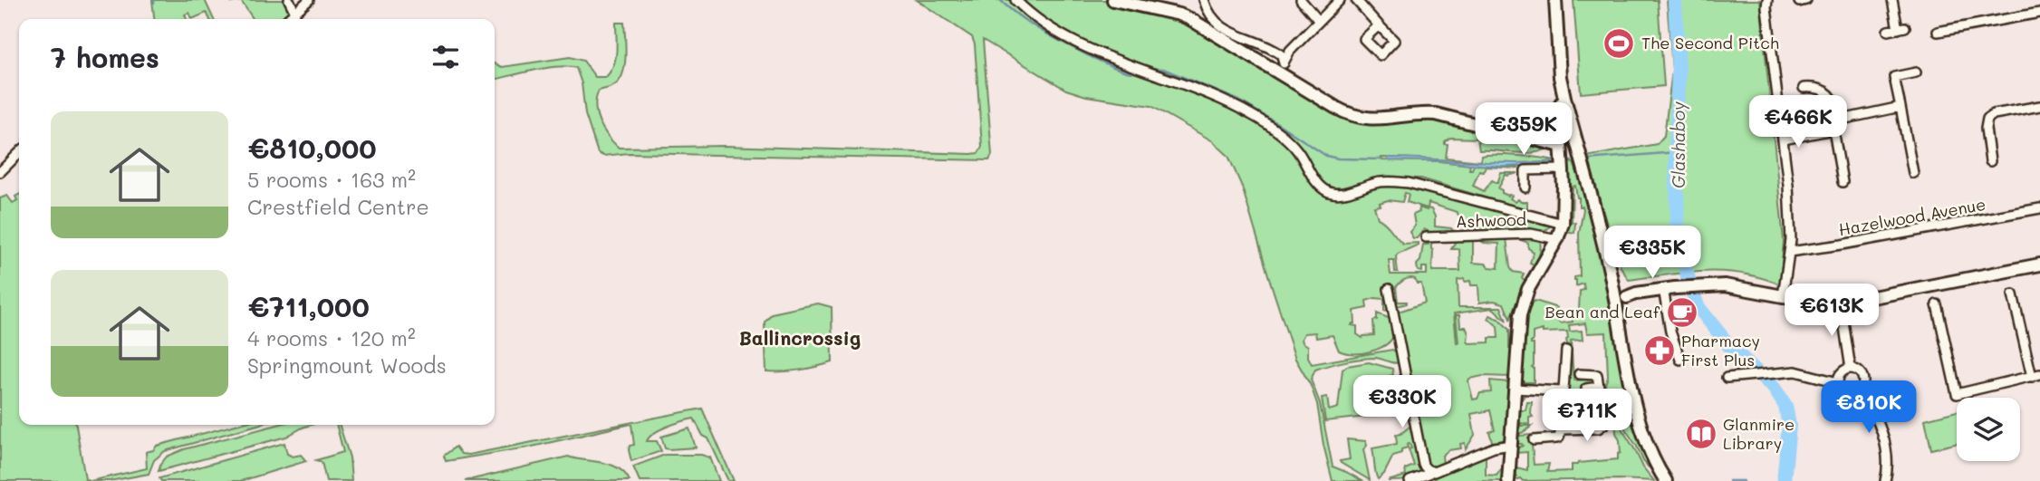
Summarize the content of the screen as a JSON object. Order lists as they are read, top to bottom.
{
  "streets": {
    "street": ["Hazelwood Avenue", "Ashwood"]
  },
  "districts": ["Ballincrossig"],
  "water": ["Glashaboy"],
  "places": {
    "sports": ["The Second Pitch"],
    "cafe": ["Bean and Leaf"],
    "pharmacy": ["Pharmacy First Plus"],
    "library": ["Glanmire Library"]
  },
  "page": {
    "heading": "7 homes",
    "price": [
      "€466K",
      "€359K",
      "€335K",
      "€613K",
      "€330K",
      "€810K",
      "€711K"
    ],
    "list": [
      {
        "name": "€810,000",
        "note": "5 rooms · 163 m² · Crestfield Centre"
      },
      {
        "name": "€711,000",
        "note": "4 rooms · 120 m² · Springmount Woods"
      }
    ]
  }
}
